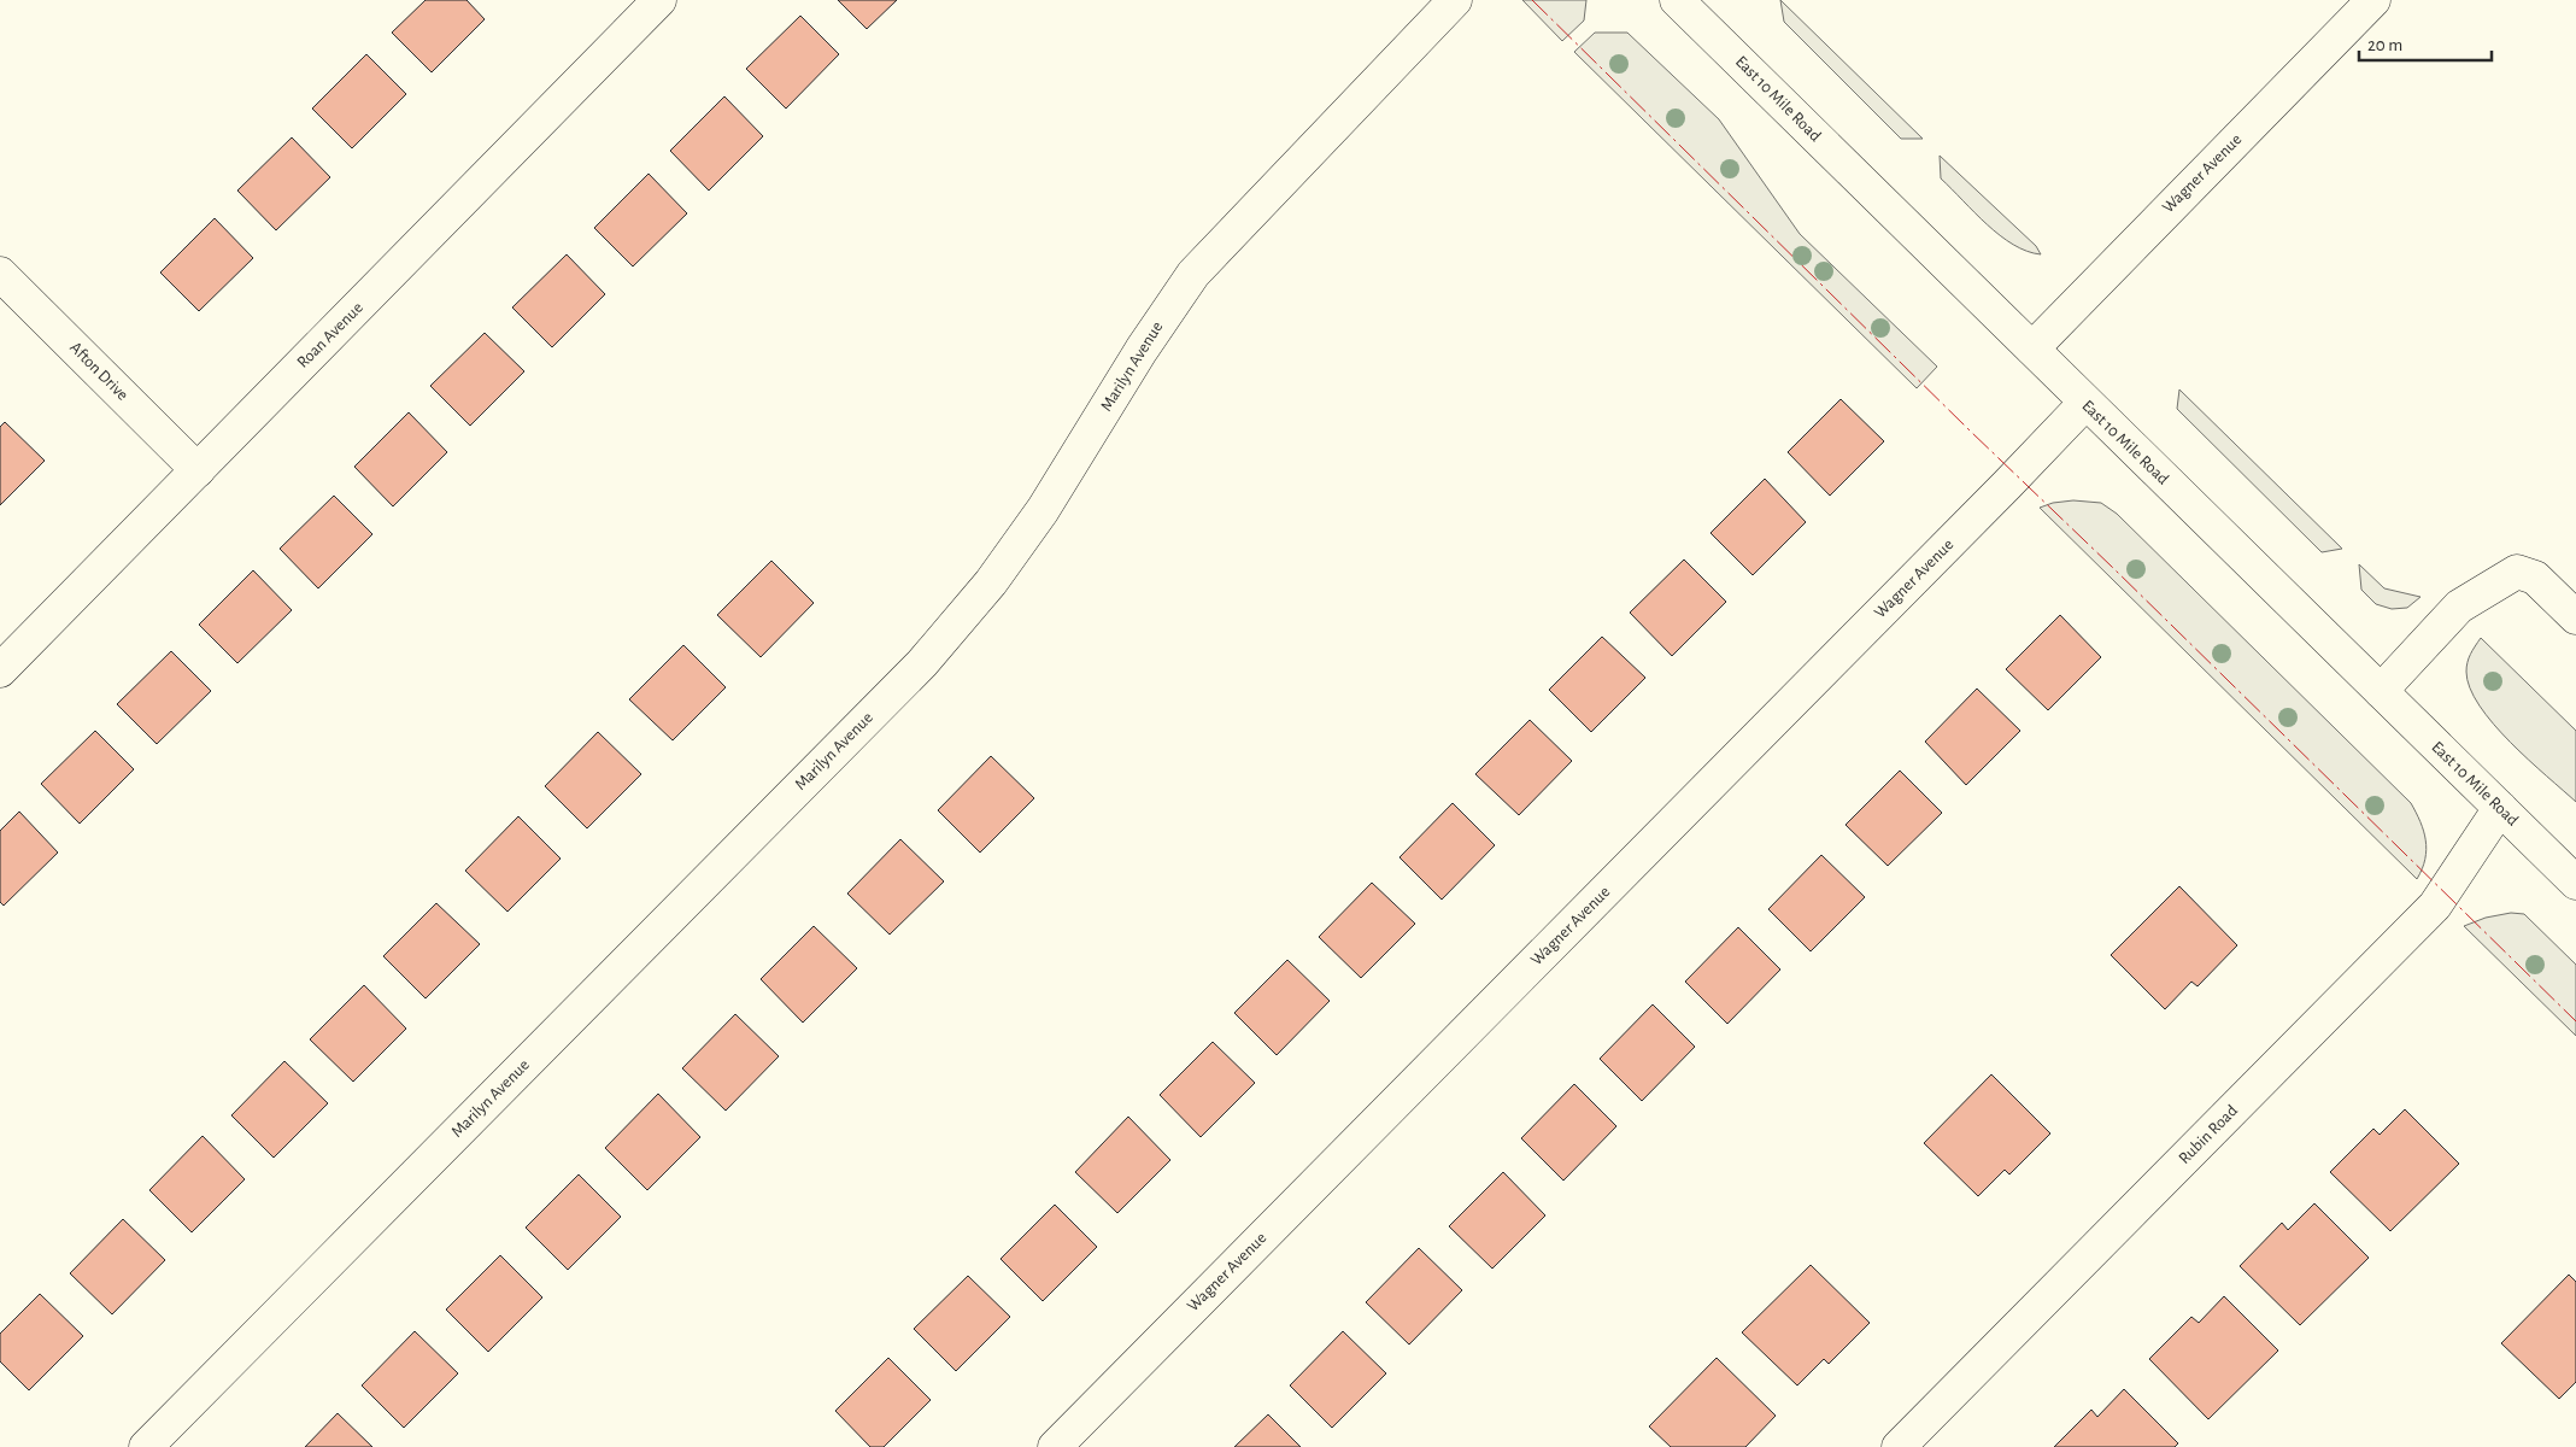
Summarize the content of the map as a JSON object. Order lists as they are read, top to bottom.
{
  "streets": {
    "street": [
      "East 10 Mile Road",
      "Wagner Avenue",
      "Roan Avenue",
      "Marilyn Avenue",
      "Afton Drive",
      "Rubin Road"
    ]
  },
  "crossings": [
    ["East 10 Mile Road", "Wagner Avenue"],
    ["East 10 Mile Road", "Rubin Road"],
    ["Roan Avenue", "Afton Drive"]
  ],
  "scale_bar": "20 m"
}
